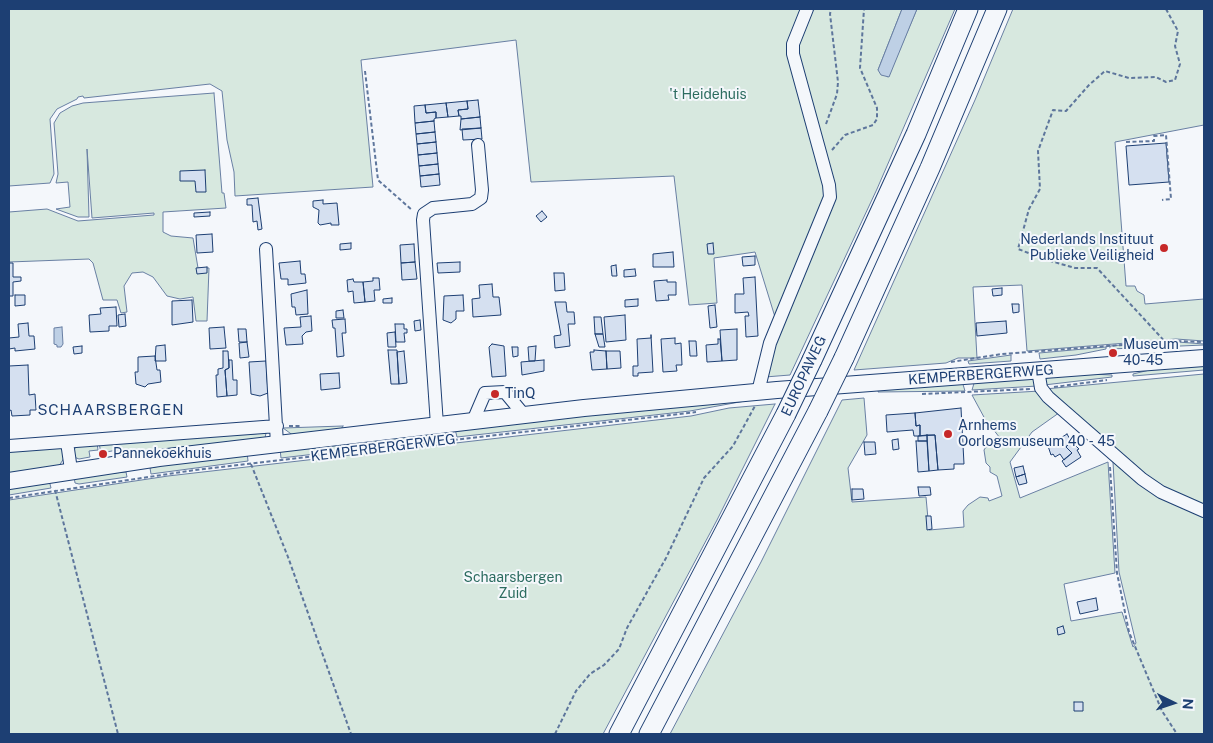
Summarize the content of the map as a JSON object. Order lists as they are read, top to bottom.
{
  "streets": {
    "highway": ["EUROPAWEG"],
    "main road": ["KEMPERBERGERWEG"]
  },
  "districts": ["SCHAARSBERGEN"],
  "parks": ["'t Heidehuis", "Schaarsbergen Zuid"],
  "places": [
    "Nederlands Instituut Publieke Veiligheid",
    "Museum 40-45",
    "TinQ",
    "Arnhems Oorlogsmuseum 40 - 45",
    "Pannekoekhuis"
  ],
  "north": "right"
}
